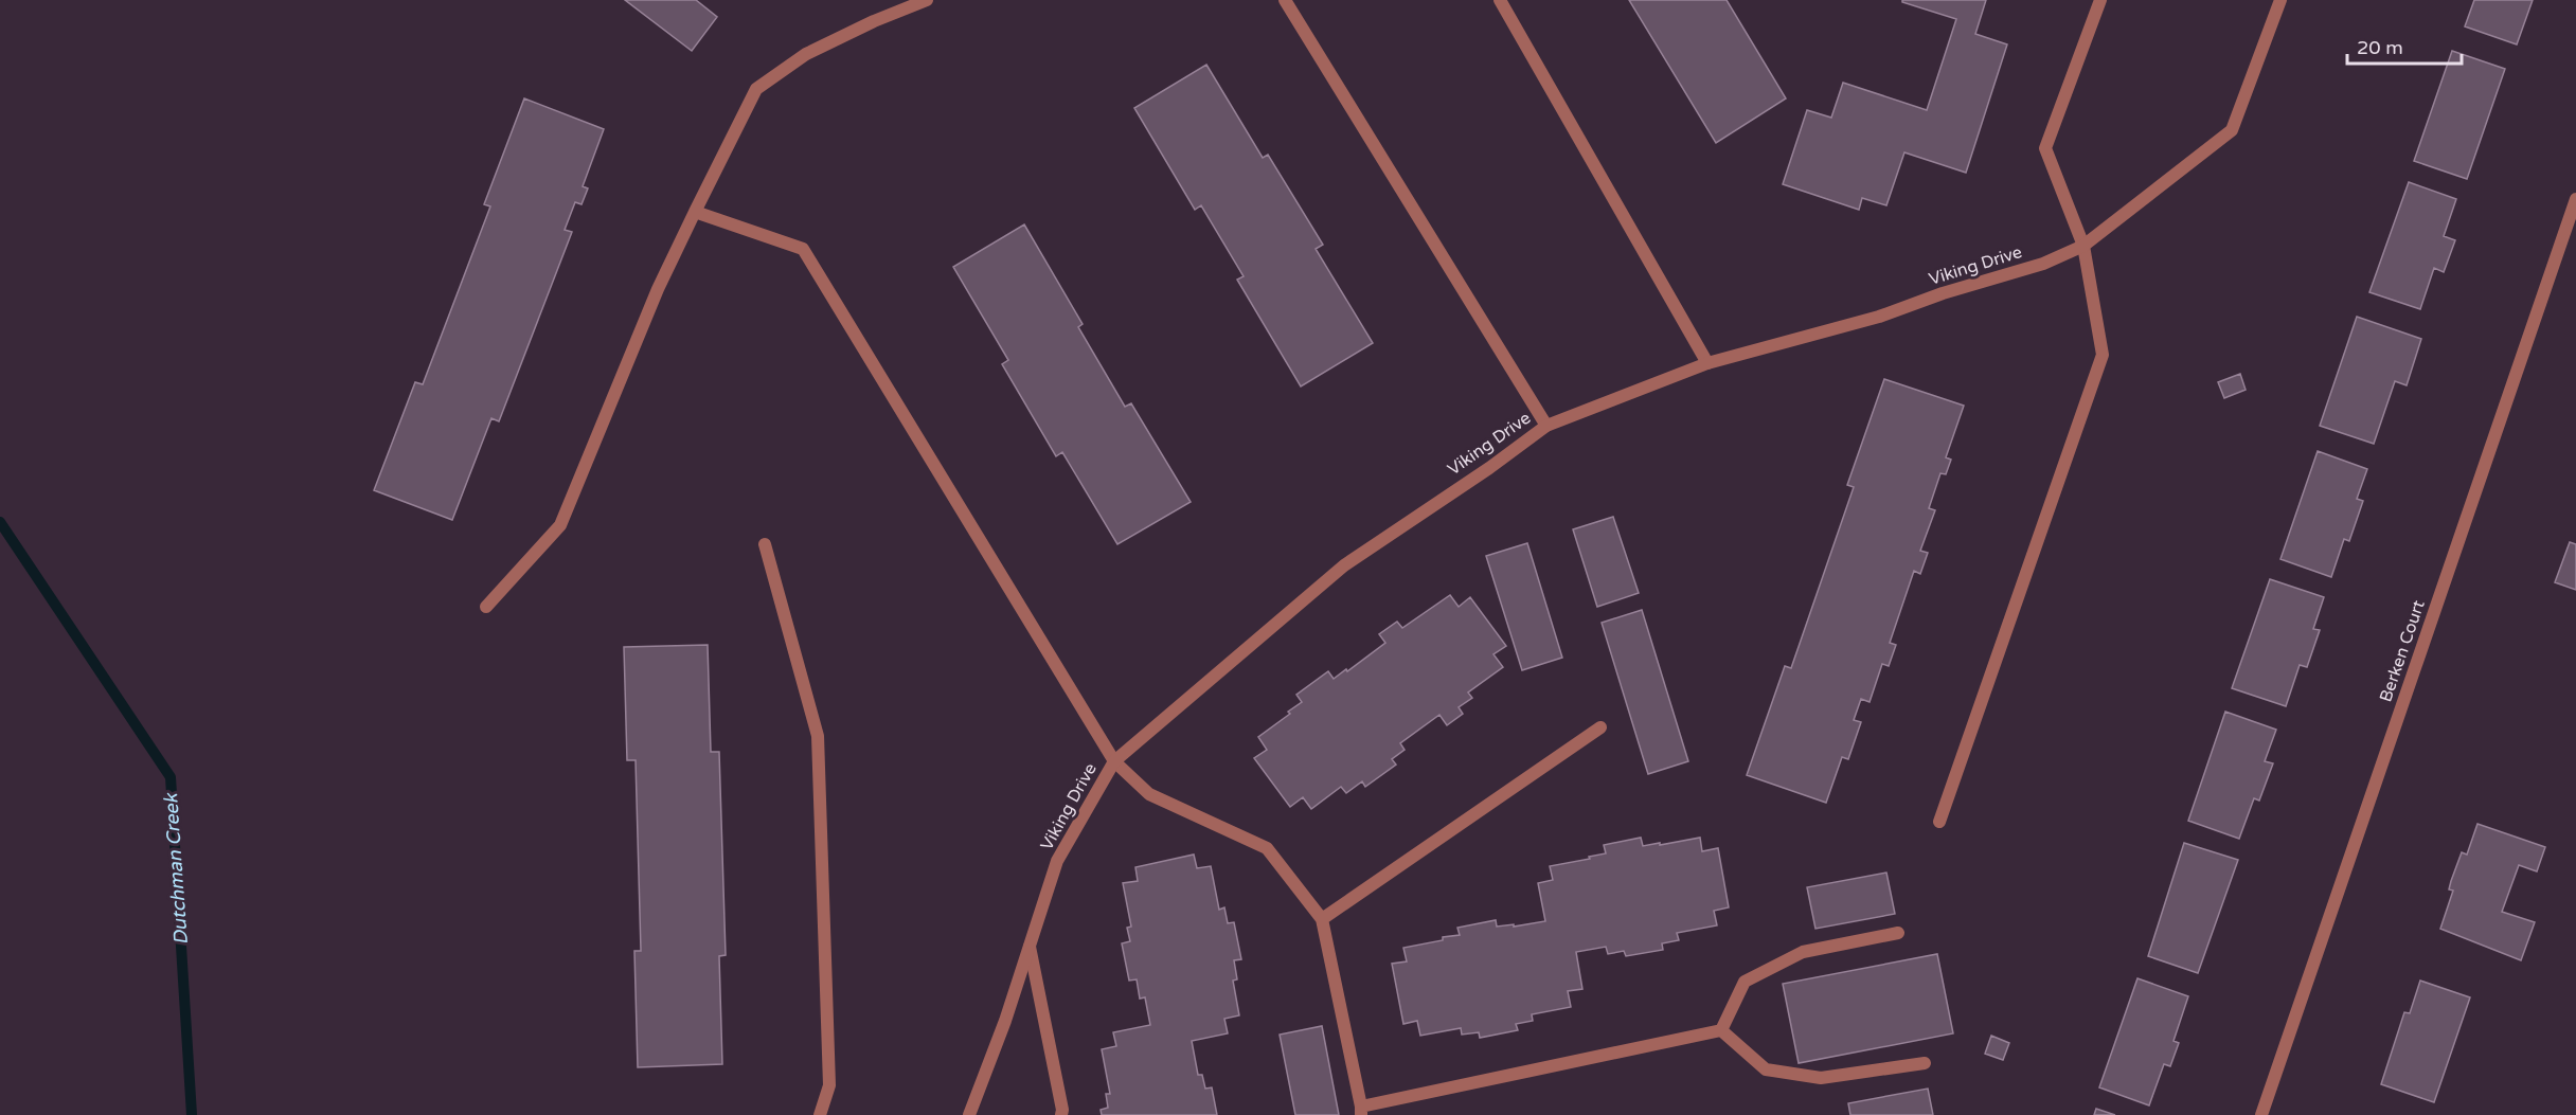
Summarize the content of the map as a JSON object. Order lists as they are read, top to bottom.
{
  "streets": {
    "street": ["Viking Drive", "Berken Court"]
  },
  "water": ["Dutchman Creek"],
  "scale_bar": "20 m"
}
